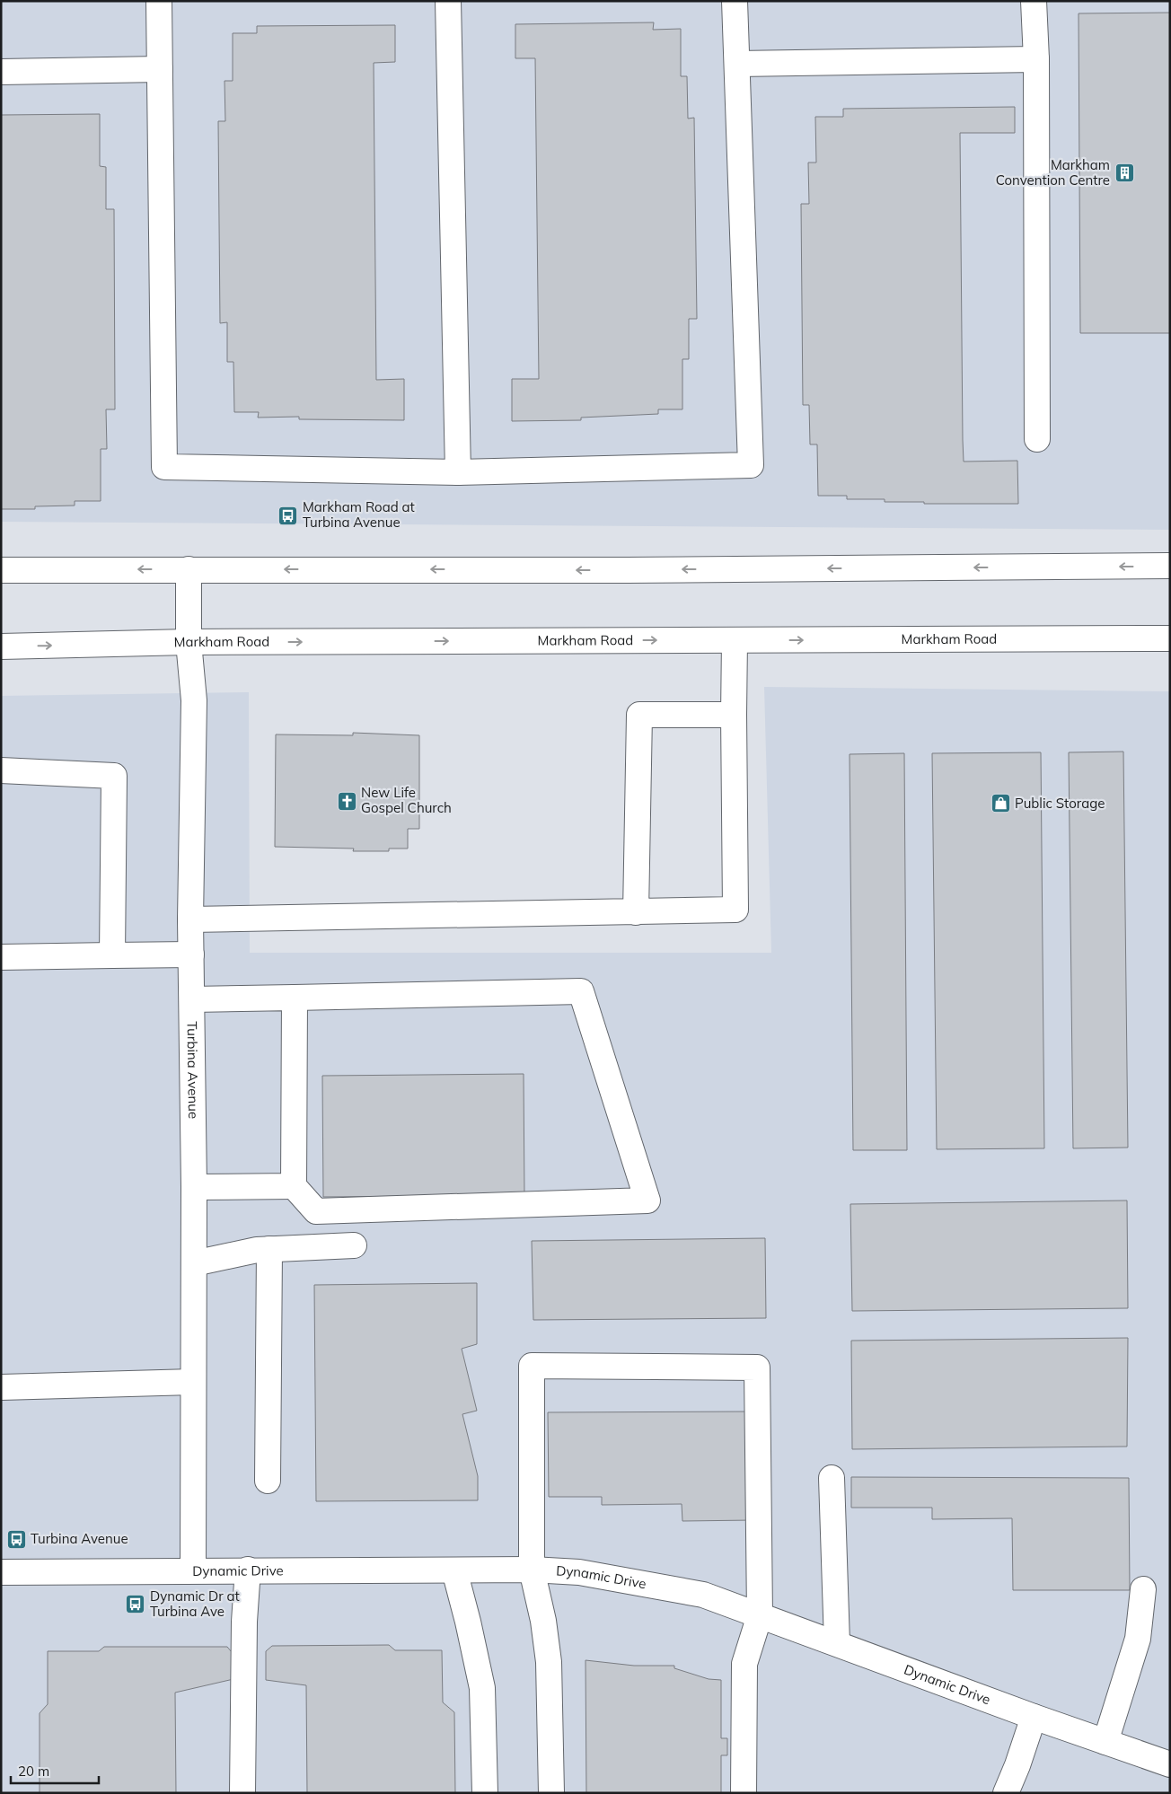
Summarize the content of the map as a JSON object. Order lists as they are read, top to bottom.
{
  "streets": {
    "main road": ["Markham Road", "Turbina Avenue", "Dynamic Drive"]
  },
  "crossings": [
    ["Markham Road", "Turbina Avenue"],
    ["Turbina Avenue", "Dynamic Drive"]
  ],
  "places": {
    "building": ["Markham Convention Centre"],
    "bus stop": ["Markham Road at Turbina Avenue", "Turbina Avenue", "Dynamic Dr at Turbina Ave"],
    "church": ["New Life Gospel Church"],
    "shop": ["Public Storage"]
  },
  "scale_bar": "20 m"
}
